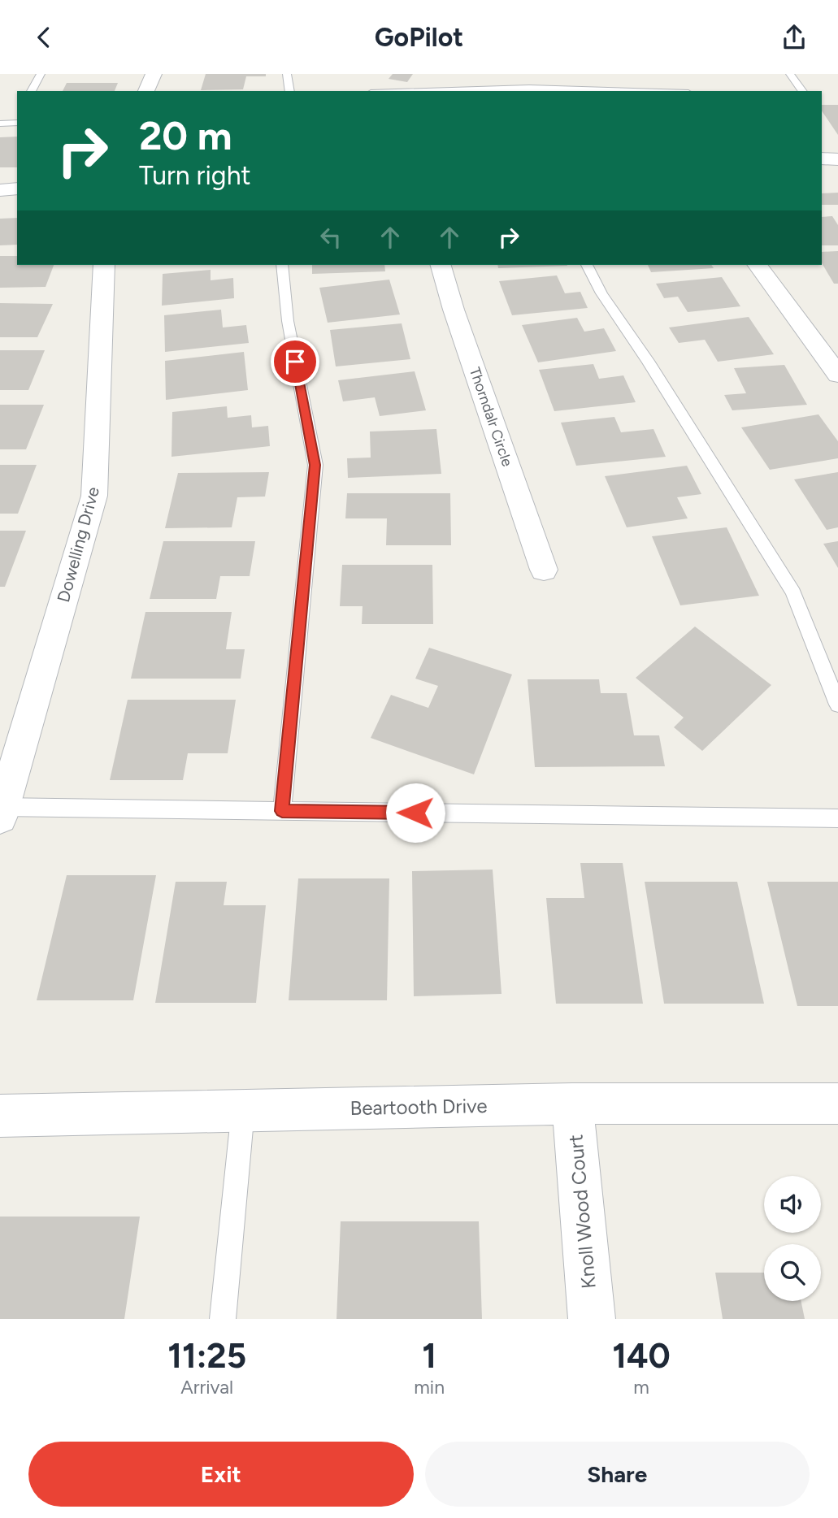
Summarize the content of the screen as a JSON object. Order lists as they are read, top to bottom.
{
  "streets": {
    "street": [
      "Thorndalr Circle",
      "Dowelling Drive",
      "Beartooth Drive",
      "Knoll Wood Court"
    ]
  },
  "crossings": [
    ["Beartooth Drive", "Knoll Wood Court"]
  ],
  "page": {
    "header": "GoPilot",
    "turn": ["20 m", "Turn right"],
    "eta": [
      "11:25",
      "Arrival",
      "1",
      "min",
      "140",
      "m"
    ],
    "buttons": ["Exit", "Share"]
  }
}
